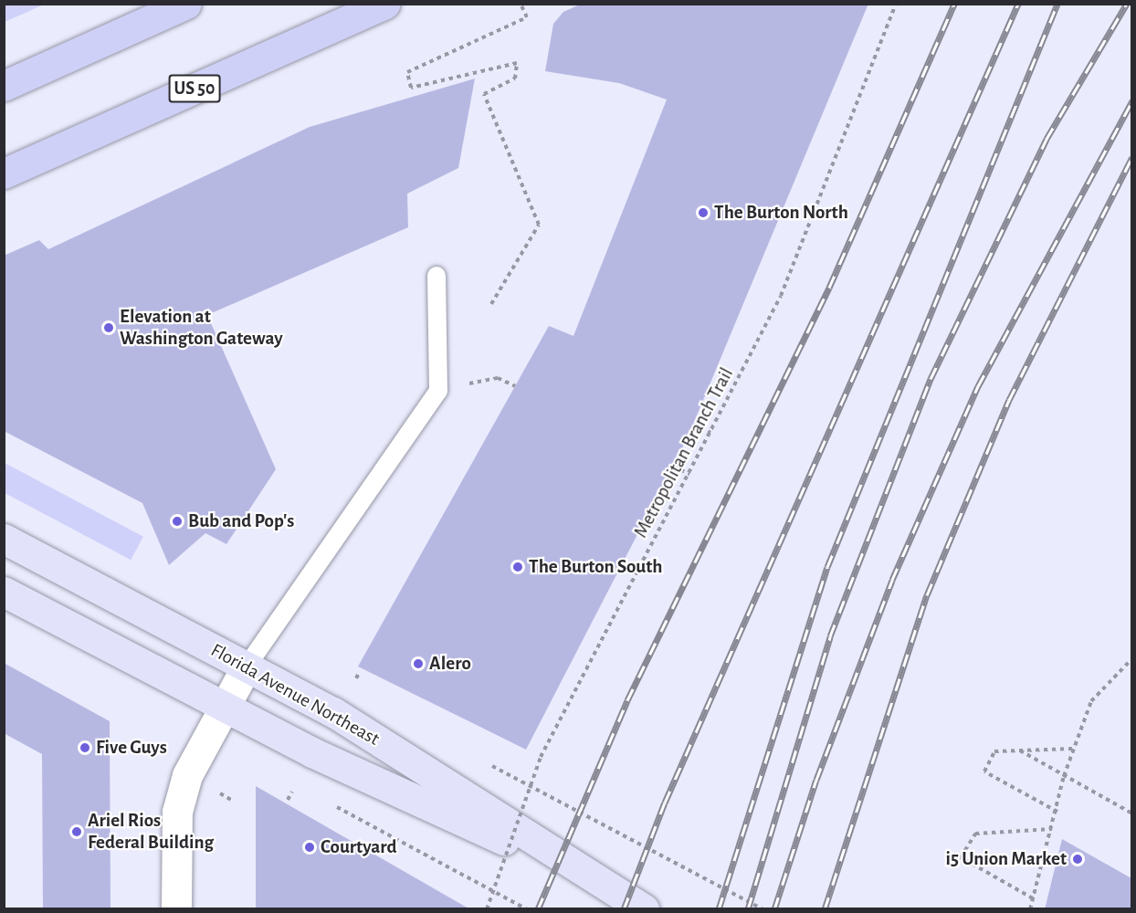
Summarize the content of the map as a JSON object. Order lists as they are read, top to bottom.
{
  "streets": {
    "highway": ["US 50"],
    "main road": ["Florida Avenue Northeast"],
    "path": ["Metropolitan Branch Trail"]
  },
  "places": [
    "The Burton North",
    "Elevation at Washington Gateway",
    "Bub and Pop's",
    "The Burton South",
    "Alero",
    "Five Guys",
    "Ariel Rios Federal Building",
    "Courtyard",
    "i5 Union Market"
  ]
}
